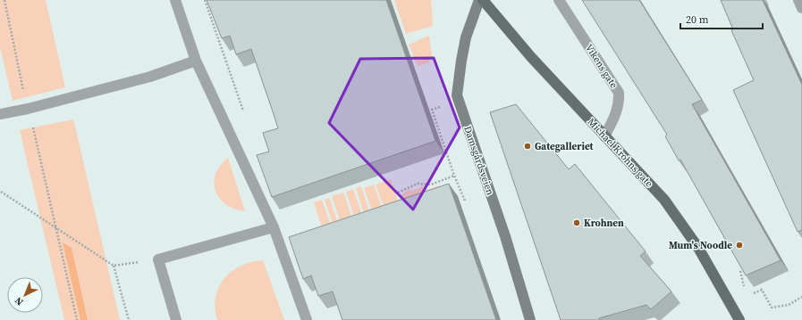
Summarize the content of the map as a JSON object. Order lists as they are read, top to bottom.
{
  "streets": {
    "main road": ["Michael Krohns gate"],
    "street": ["Vikens gate", "Damsgårdsveien"]
  },
  "crossings": [
    ["Vikens gate", "Michael Krohns gate"]
  ],
  "places": ["Gategalleriet", "Krohnen", "Mum's Noodle"],
  "scale_bar": "20 m",
  "north": "bottom left"
}
